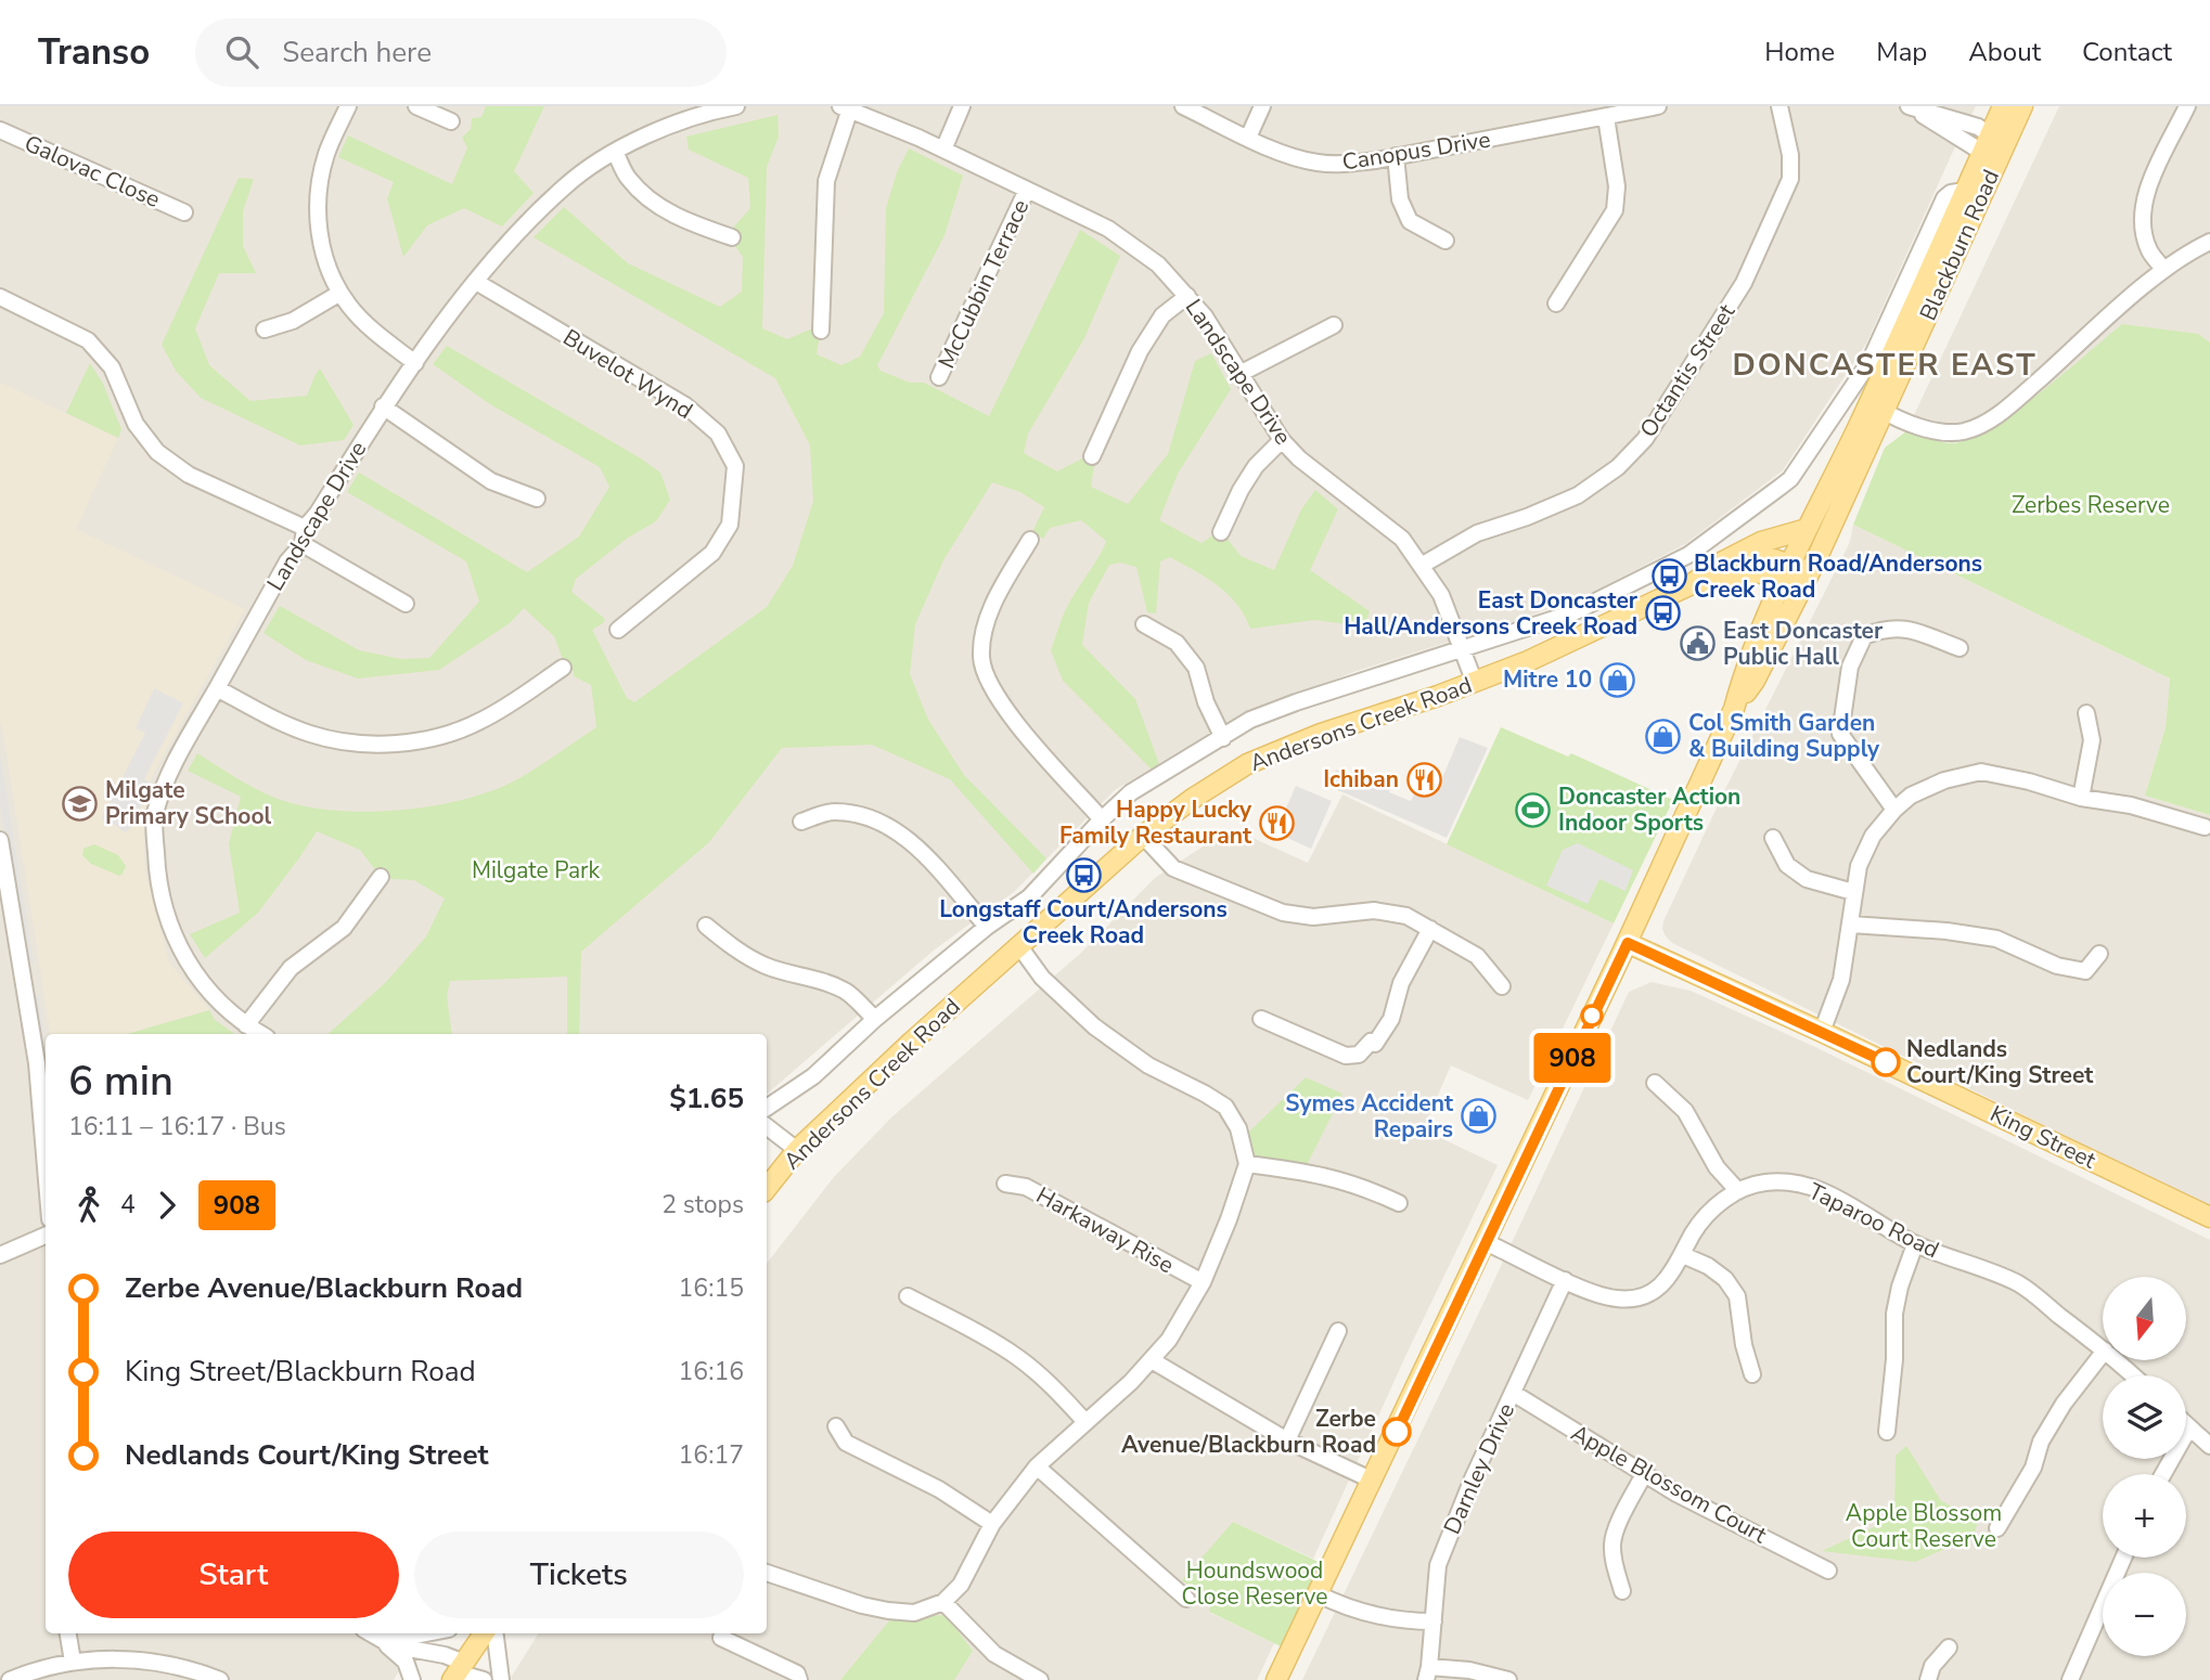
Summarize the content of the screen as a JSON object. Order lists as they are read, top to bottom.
{
  "streets": {
    "main road": ["Blackburn Road", "Andersons Creek Road", "King Street"],
    "street": [
      "Canopus Drive",
      "Galovac Close",
      "McCubbin Terrace",
      "Octantis Street",
      "Landscape Drive",
      "Buvelot Wynd",
      "Taparoo Road",
      "Harkaway Rise",
      "Darnley Drive",
      "Apple Blossom Court"
    ]
  },
  "crossings": [
    ["Blackburn Road", "Andersons Creek Road"],
    ["Blackburn Road", "King Street"],
    ["Blackburn Road", "Taparoo Road"],
    ["McCubbin Terrace", "Landscape Drive"],
    ["Octantis Street", "Landscape Drive"],
    ["Landscape Drive", "Buvelot Wynd"],
    ["Landscape Drive", "Andersons Creek Road"],
    ["Taparoo Road", "Darnley Drive"],
    ["Darnley Drive", "Apple Blossom Court"]
  ],
  "districts": ["DONCASTER EAST"],
  "parks": [
    "Zerbes Reserve",
    "Milgate Park",
    "Apple Blossom Court Reserve",
    "Houndswood Close Reserve"
  ],
  "places": {
    "bus stop": ["Blackburn Road/Andersons Creek Road", "East Doncaster Hall/Andersons Creek Road", "Longstaff Court/Andersons Creek Road"],
    "public building": ["East Doncaster Public Hall"],
    "shop": ["Mitre 10", "Col Smith Garden & Building Supply", "Symes Accident Repairs"],
    "restaurant": ["Ichiban", "Happy Lucky Family Restaurant"],
    "school or university": ["Milgate Primary SChool"],
    "sports": ["Doncaster Action Indoor Sports"],
    "other": ["Nedlands Court/King Street", "Zerbe Avenue/Blackburn Road"]
  },
  "lines": ["bus line 908"],
  "north": "bottom",
  "page": {
    "header": "Transo",
    "search": "Search here",
    "nav": [
      "Home",
      "Map",
      "About",
      "Contact"
    ],
    "on_map": "908",
    "heading": ["6 min", "16:11 – 16:17 · Bus", "$1.65"],
    "legs": ["4", "908", "2 stops"],
    "list": [
      {
        "name": "Zerbe Avenue/Blackburn Road",
        "value": "16:15"
      },
      {
        "name": "King Street/Blackburn Road",
        "value": "16:16"
      },
      {
        "name": "Nedlands Court/King Street",
        "value": "16:17"
      }
    ],
    "map_buttons": ["+", "−"],
    "buttons": ["Start", "Tickets"]
  }
}
